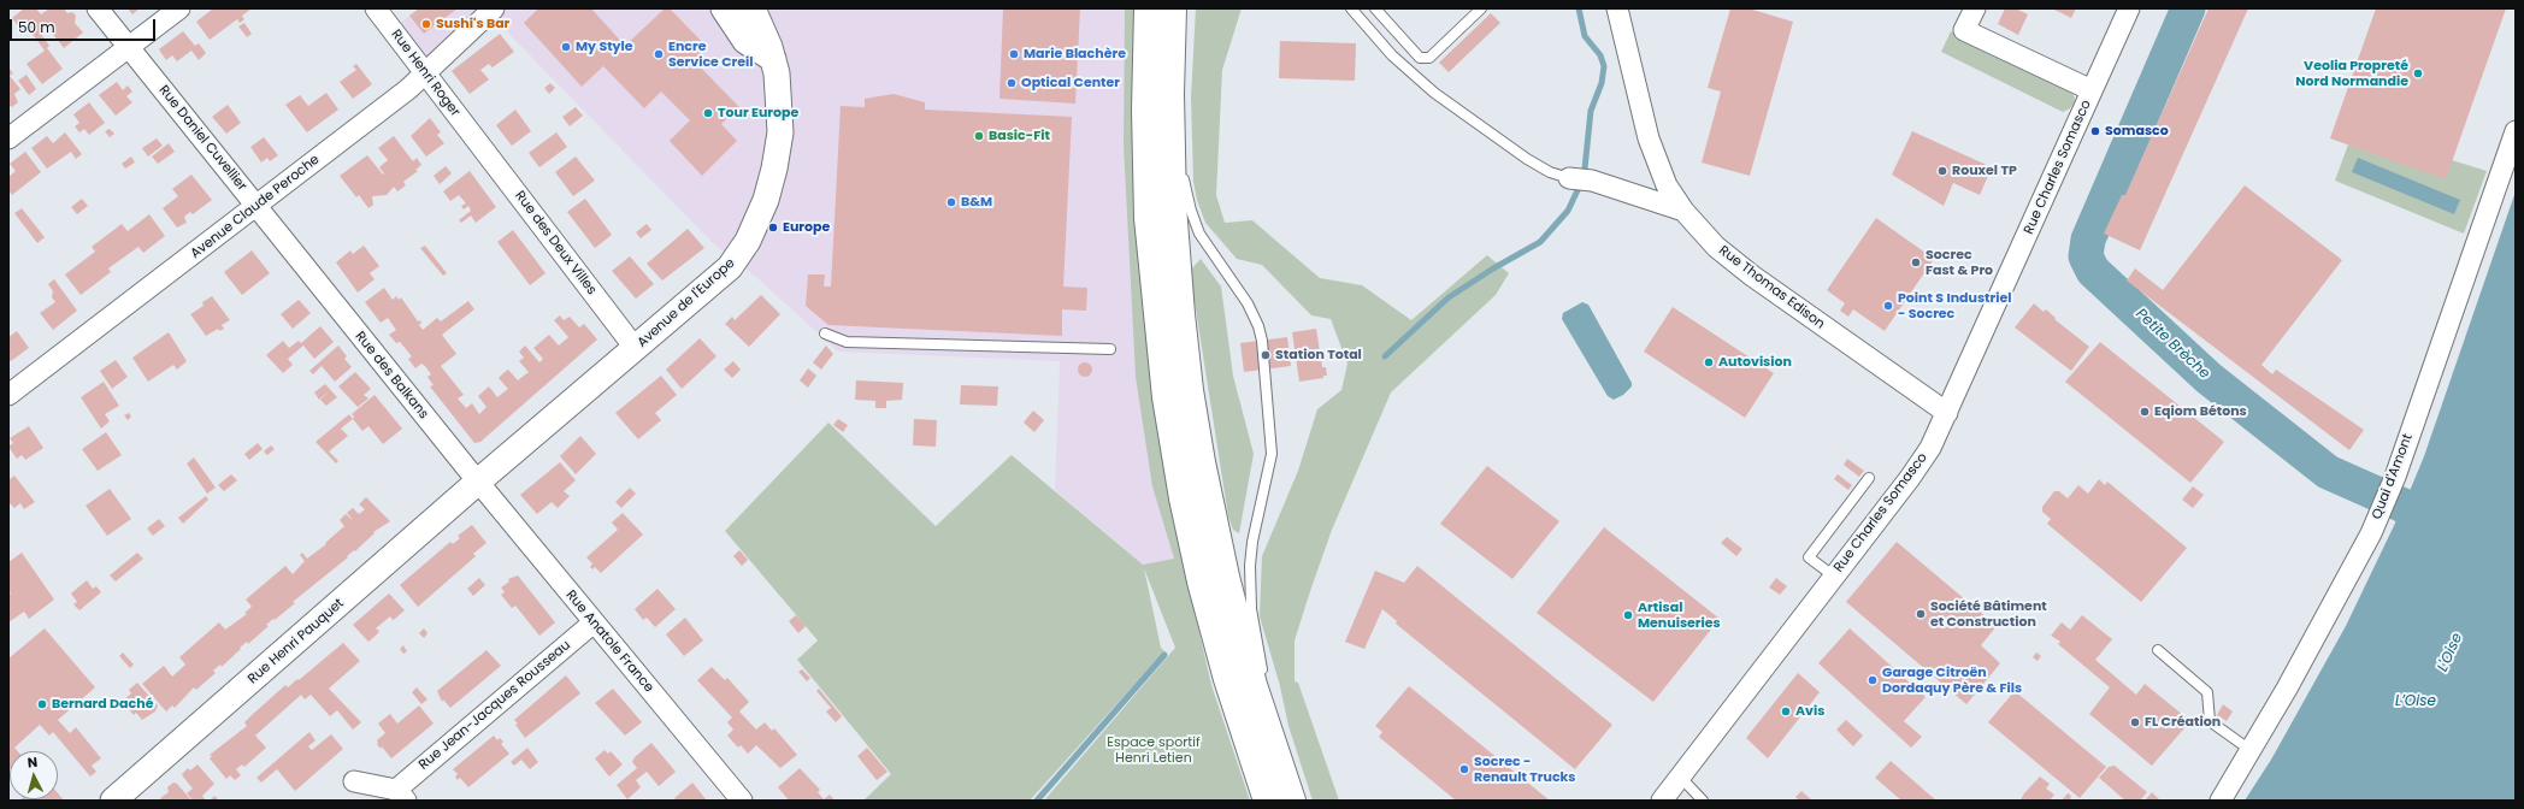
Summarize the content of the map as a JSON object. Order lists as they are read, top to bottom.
{
  "streets": {
    "street": [
      "Rue Henri Roger",
      "Rue Daniel Cuvellier",
      "Rue Charles Somasco",
      "Avenue Claude Peroche",
      "Rue des Deux Villes",
      "Rue Thomas Edison",
      "Avenue de l'Europe",
      "Rue des Balkans",
      "Quai d'Amont",
      "Rue Henri Pauquet",
      "Rue Anatole France",
      "Rue Jean-Jacques Rousseau"
    ]
  },
  "crossings": [
    ["Rue Henri Roger", "Avenue Claude Peroche"],
    ["Rue Henri Roger", "Rue des Deux Villes"],
    ["Rue Daniel Cuvellier", "Avenue Claude Peroche"],
    ["Rue Daniel Cuvellier", "Rue des Balkans"],
    ["Rue Charles Somasco", "Rue Thomas Edison"],
    ["Rue des Deux Villes", "Avenue de l'Europe"],
    ["Avenue de l'Europe", "Rue des Balkans"],
    ["Avenue de l'Europe", "Rue Henri Pauquet"],
    ["Avenue de l'Europe", "Rue Anatole France"],
    ["Rue des Balkans", "Rue Henri Pauquet"],
    ["Rue des Balkans", "Rue Anatole France"],
    ["Rue Henri Pauquet", "Rue Anatole France"],
    ["Rue Anatole France", "Rue Jean-Jacques Rousseau"]
  ],
  "water": ["Petite Brèche", "L'Oise", "L’Oise"],
  "parks": ["Espace sportif Henri Letien"],
  "places": [
    "Sushi's Bar",
    "My Style",
    "Encre Service Creil",
    "Marie Blachère",
    "Veolia Propreté Nord Normandie",
    "Optical Center",
    "Tour Europe",
    "Somasco",
    "Basic-Fit",
    "Rouxel TP",
    "B&M",
    "Europe",
    "Socrec Fast & Pro",
    "Point S Industriel - Socrec",
    "Station Total",
    "Autovision",
    "Eqiom Bétons",
    "Société Bâtiment et Construction",
    "Artisal Menuiseries",
    "Garage Citroën Dordaquy Père & Fils",
    "Bernard Daché",
    "Avis",
    "FL Création",
    "Socrec - Renault Trucks"
  ],
  "scale_bar": "50 m",
  "north": "top"
}
